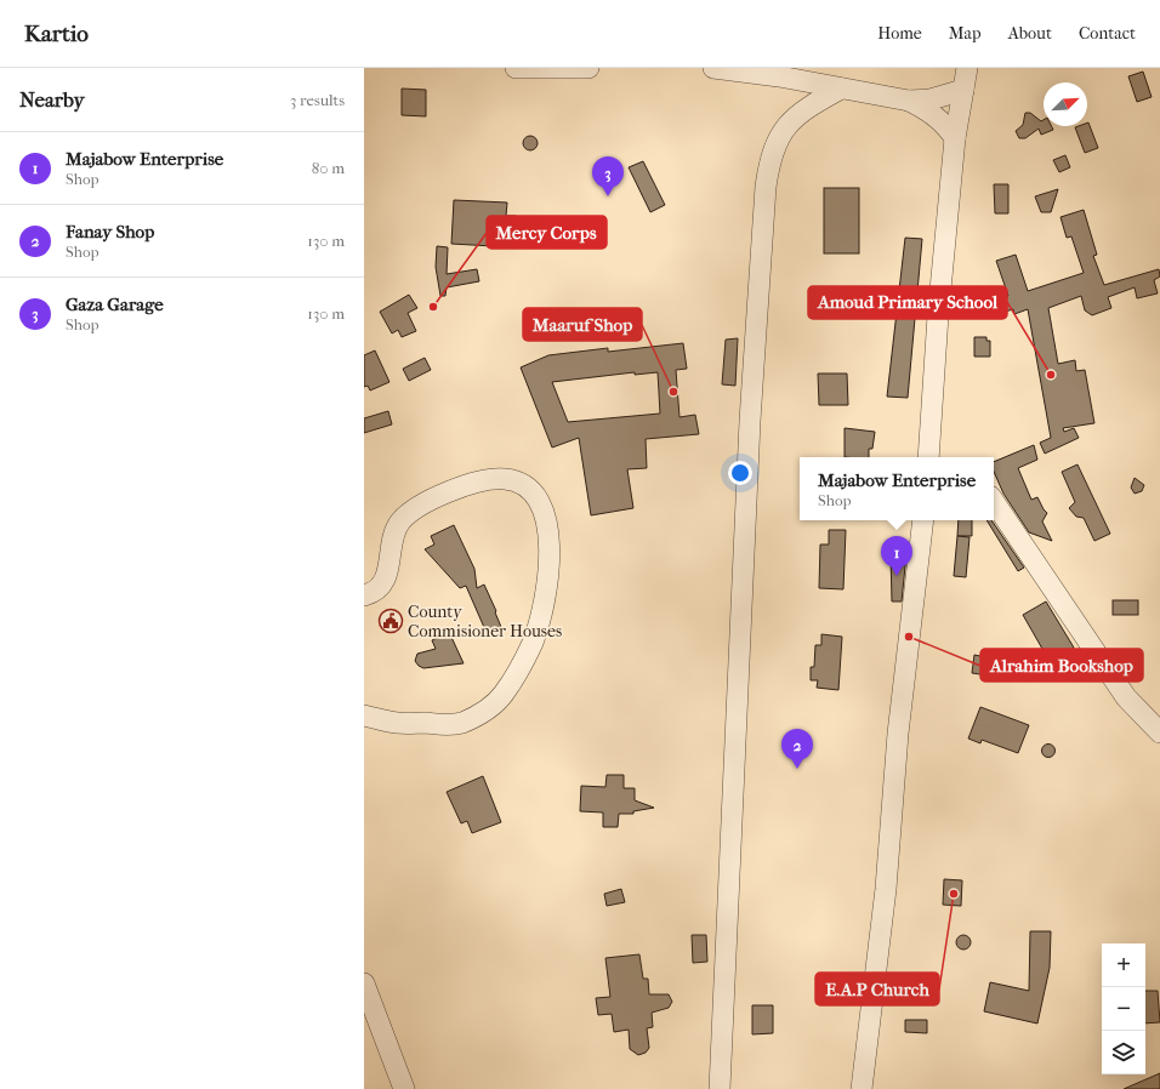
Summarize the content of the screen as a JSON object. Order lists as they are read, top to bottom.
{
  "places": {
    "other": [
      "Mercy Corps",
      "Amoud Primary School",
      "Maaruf Shop",
      "Alrahim Bookshop",
      "E.A.P Church"
    ],
    "public building": ["County Commisioner Houses"]
  },
  "north": "top right",
  "page": {
    "header": "Kartio",
    "nav": [
      "Home",
      "Map",
      "About",
      "Contact"
    ],
    "heading": ["Nearby", "3 results"],
    "list": [
      {
        "mark": "1",
        "name": "Majabow Enterprise",
        "note": "Shop",
        "value": "80 m"
      },
      {
        "mark": "2",
        "name": "Fanay Shop",
        "note": "Shop",
        "value": "130 m"
      },
      {
        "mark": "3",
        "name": "Gaza Garage",
        "note": "Shop",
        "value": "130 m"
      }
    ],
    "pins": ["3", "1", "2"],
    "popup": ["Majabow Enterprise", "Shop"],
    "map_buttons": ["+", "−"]
  }
}
